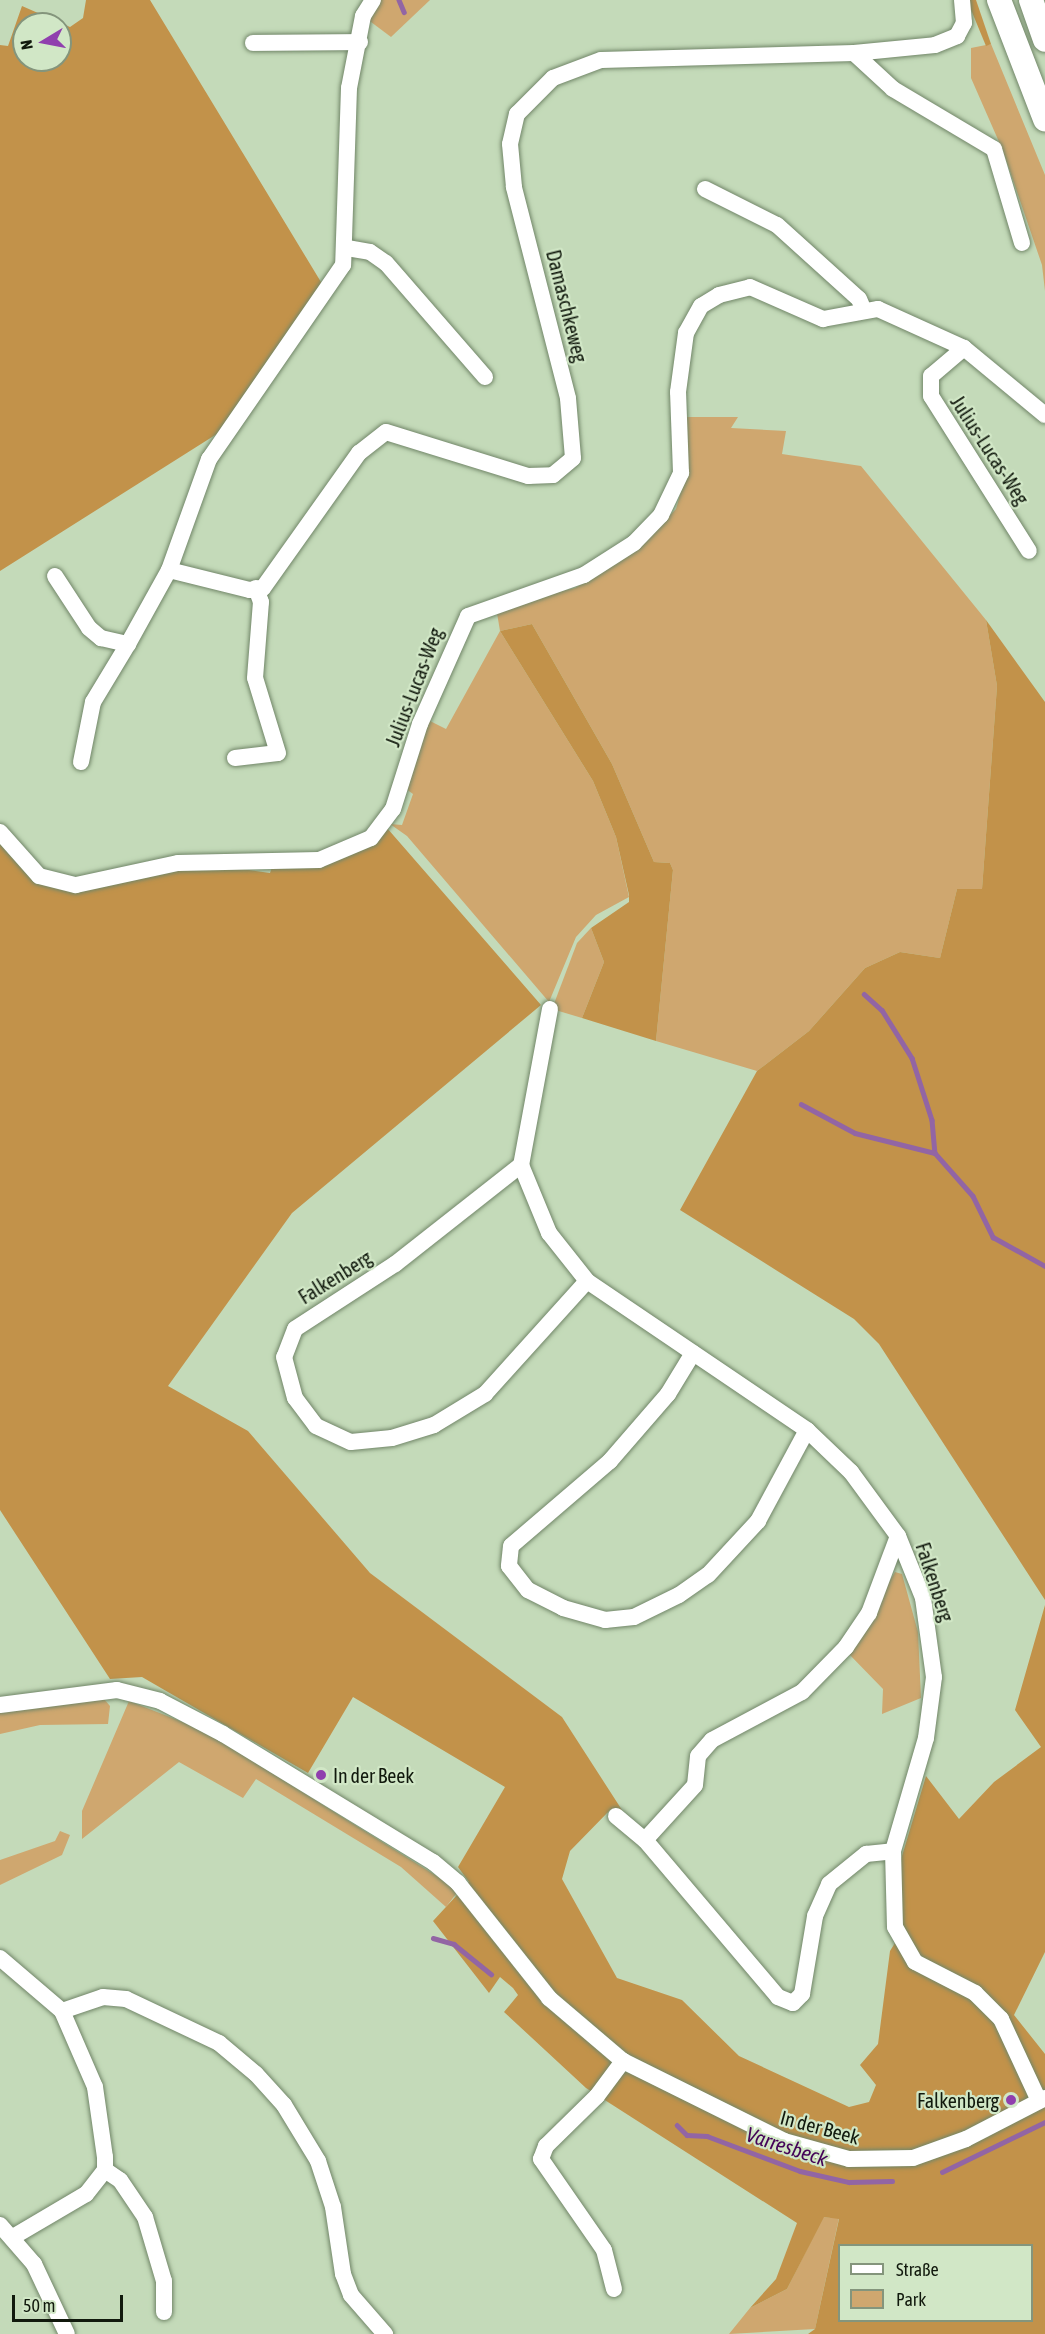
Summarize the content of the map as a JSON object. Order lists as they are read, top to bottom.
{
  "streets": {
    "street": [
      "Damaschkeweg",
      "Julius-Lucas-Weg",
      "Falkenberg",
      "In der Beek"
    ]
  },
  "crossings": [
    ["Falkenberg", "In der Beek"]
  ],
  "water": ["Varresbeck"],
  "places": ["In der Beek", "Falkenberg"],
  "legend": ["Straße", "Park"],
  "scale_bar": "50 m",
  "north": "left"
}
